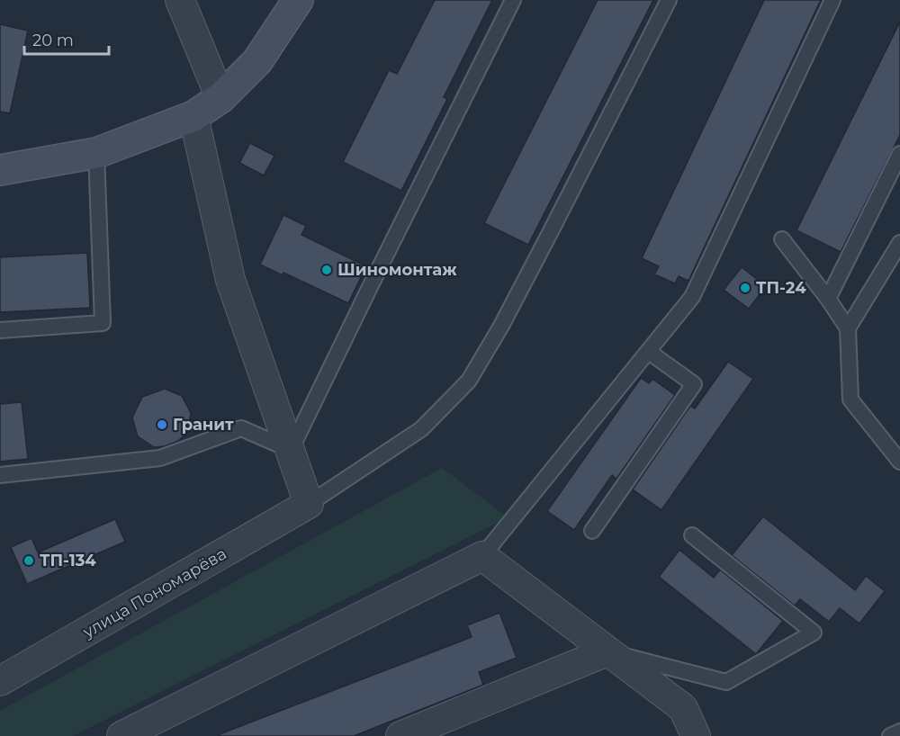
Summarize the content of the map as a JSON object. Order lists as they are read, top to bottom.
{
  "streets": {
    "street": ["улица Пономарёва"]
  },
  "places": [
    "Шиномонтаж",
    "ТП-24",
    "Гранит",
    "ТП-134"
  ],
  "scale_bar": "20 m"
}
